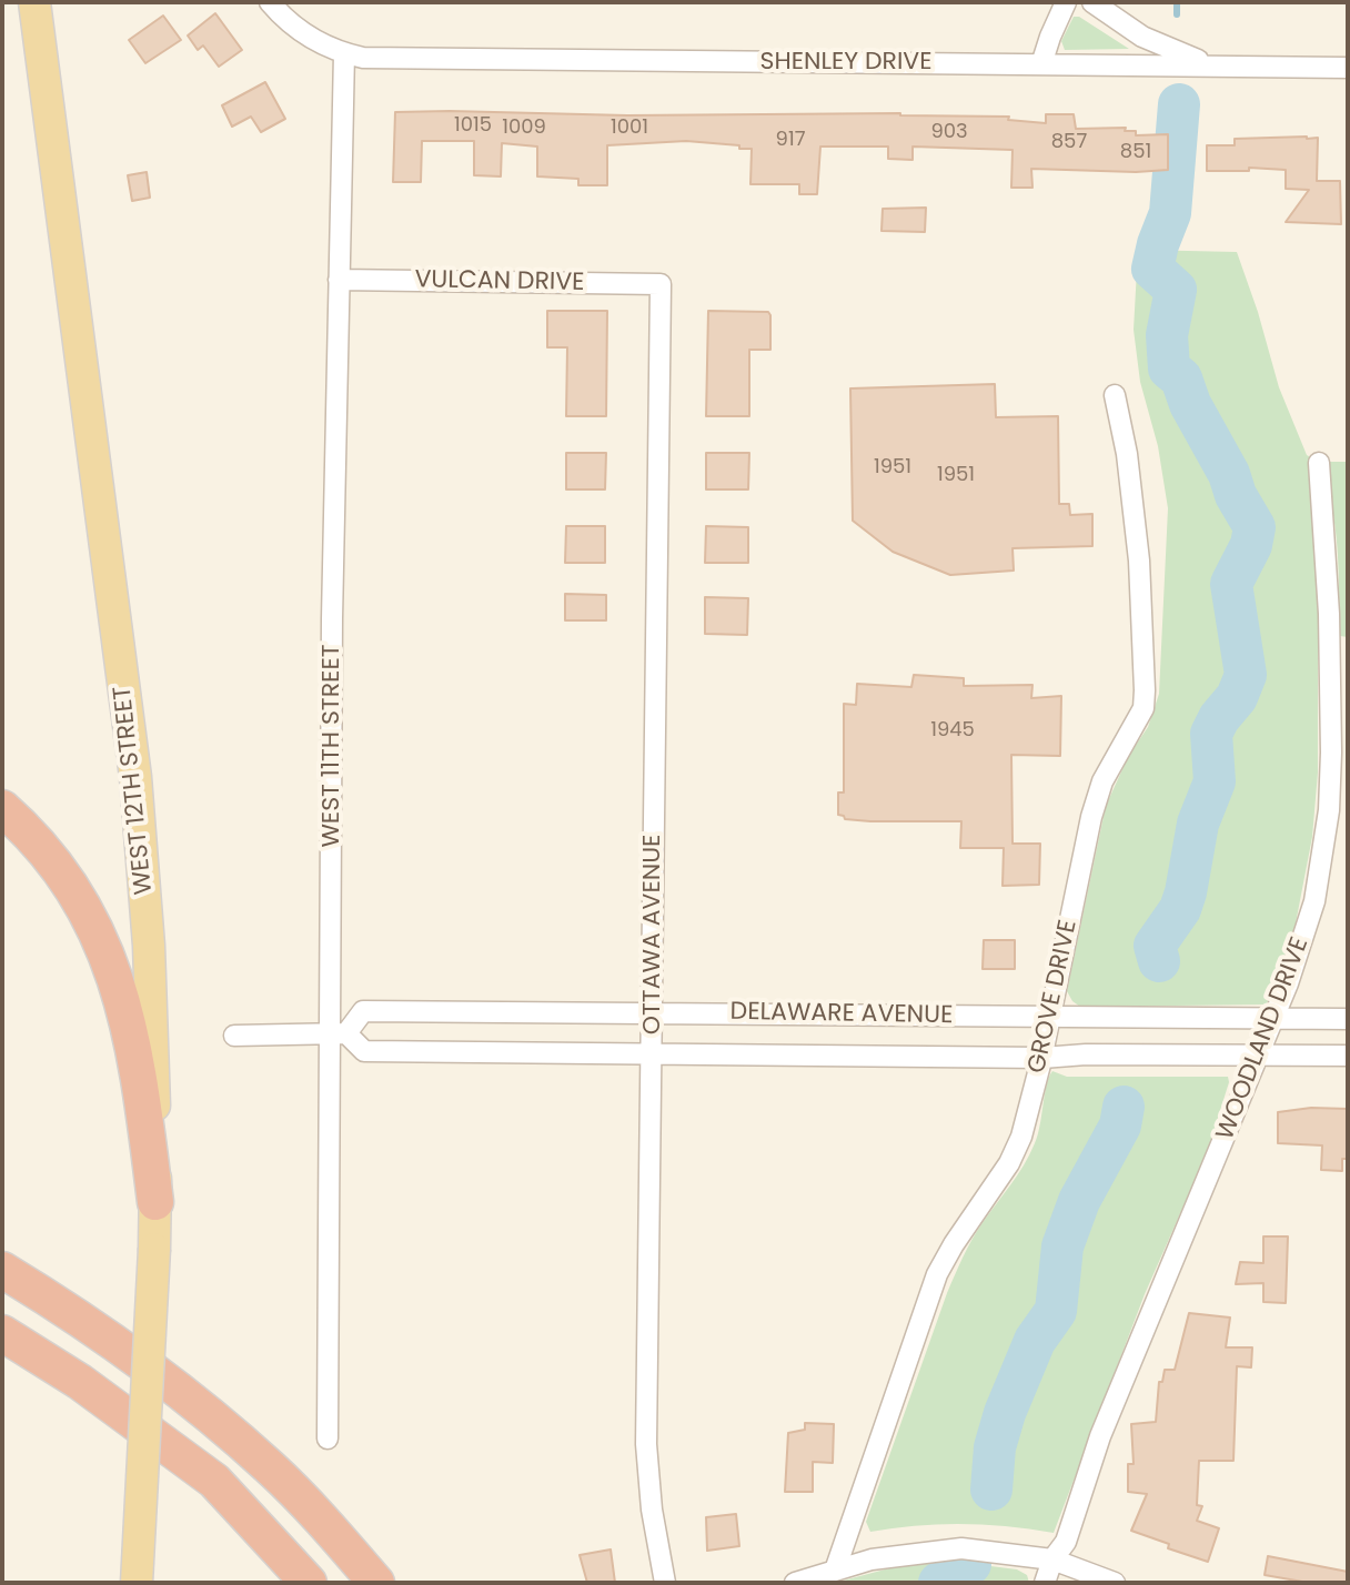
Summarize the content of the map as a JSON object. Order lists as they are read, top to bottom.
{
  "streets": {
    "main road": ["WEST 12TH STREET"],
    "street": [
      "SHENLEY DRIVE",
      "VULCAN DRIVE",
      "WEST 11TH STREET",
      "OTTAWA AVENUE",
      "GROVE DRIVE",
      "DELAWARE AVENUE",
      "WOODLAND DRIVE"
    ]
  },
  "crossings": [
    ["SHENLEY DRIVE", "WEST 11TH STREET"],
    ["VULCAN DRIVE", "WEST 11TH STREET"],
    ["VULCAN DRIVE", "OTTAWA AVENUE"],
    ["WEST 11TH STREET", "DELAWARE AVENUE"],
    ["OTTAWA AVENUE", "DELAWARE AVENUE"],
    ["GROVE DRIVE", "DELAWARE AVENUE"],
    ["DELAWARE AVENUE", "WOODLAND DRIVE"]
  ],
  "house_numbers": [
    "1015",
    "1009",
    "1001",
    "903",
    "917",
    "857",
    "851",
    "1951",
    "1951",
    "1945"
  ]
}
